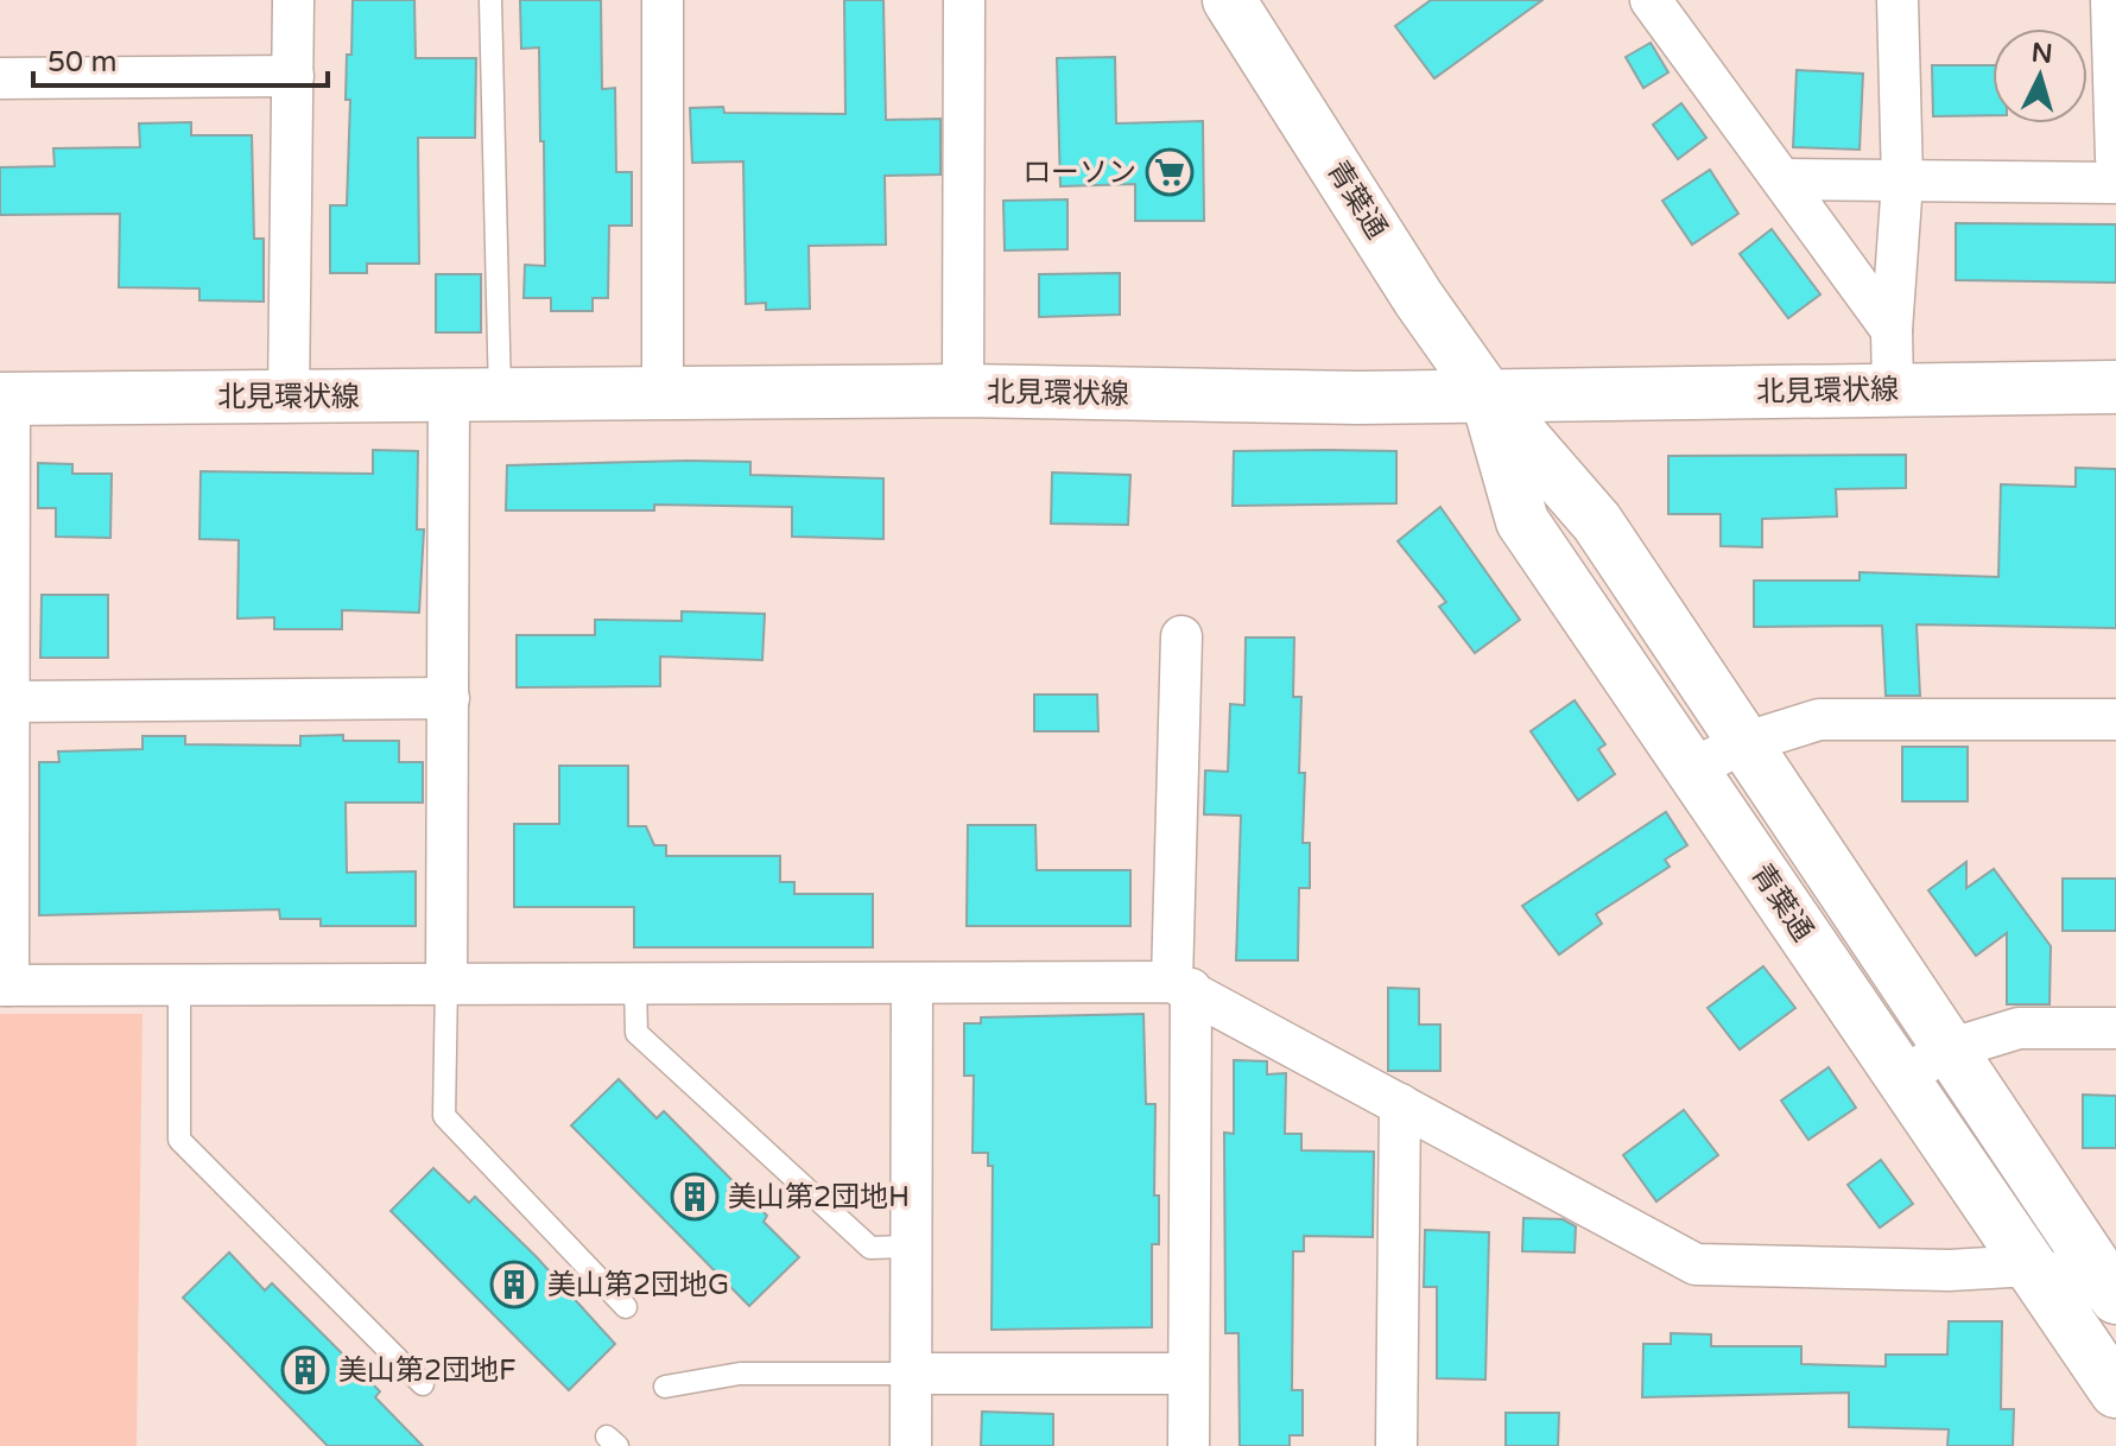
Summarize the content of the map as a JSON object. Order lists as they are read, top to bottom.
{
  "streets": {
    "street": ["青葉通", "北見環状線"]
  },
  "crossings": [
    ["青葉通", "北見環状線"]
  ],
  "places": {
    "supermarket": ["ローソン"],
    "building": ["美山第2団地H", "美山第2団地G", "美山第2団地F"]
  },
  "scale_bar": "50 m",
  "north": "top"
}
